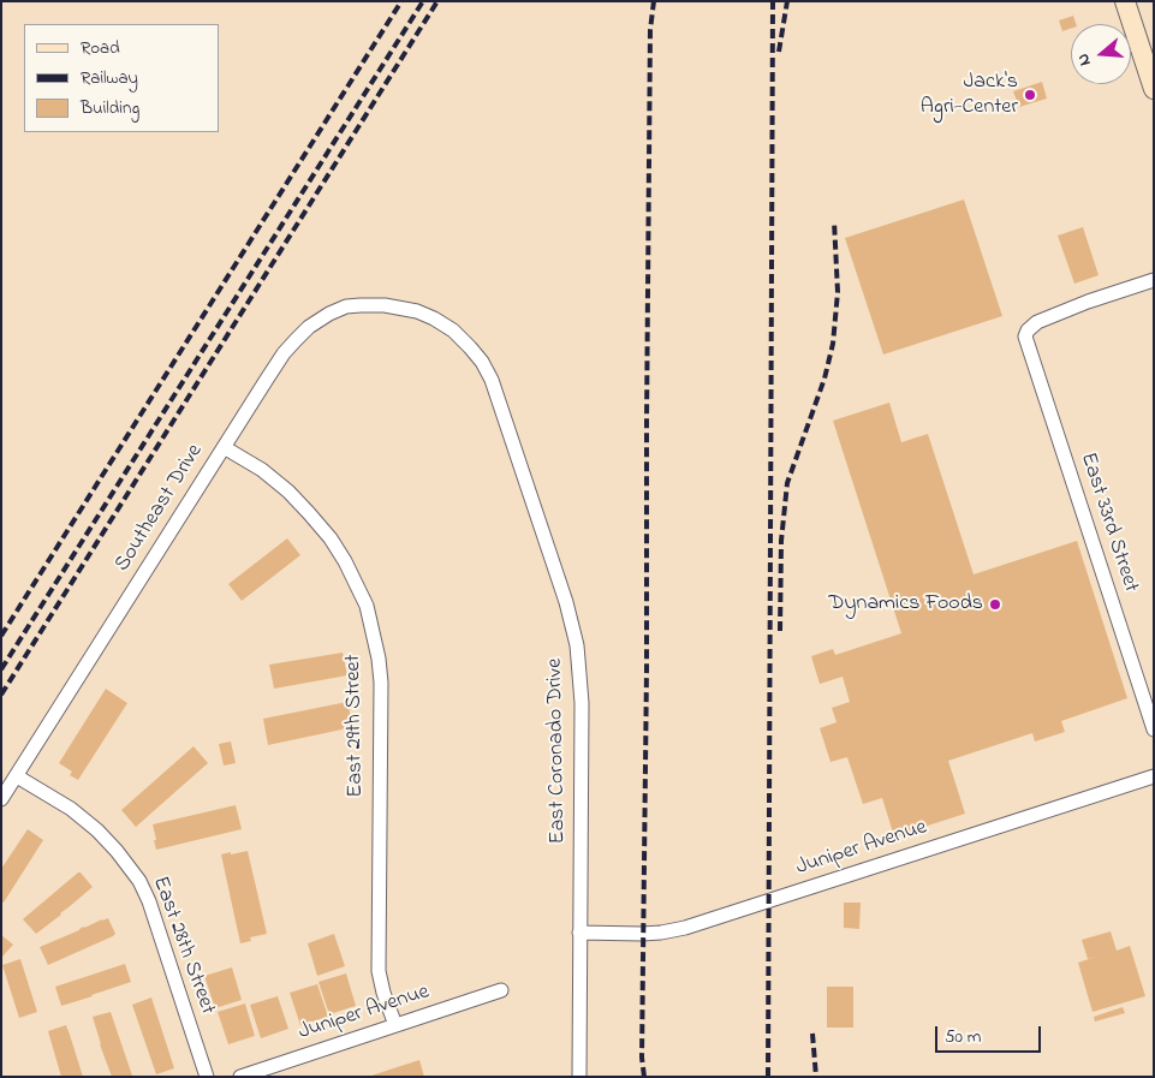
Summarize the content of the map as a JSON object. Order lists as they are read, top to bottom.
{
  "streets": {
    "street": [
      "Southeast Drive",
      "East 33rd Street",
      "East 29th Street",
      "East Coronado Drive",
      "Juniper Avenue",
      "East 28th Street"
    ]
  },
  "crossings": [
    ["Southeast Drive", "East 29th Street"],
    ["Southeast Drive", "East Coronado Drive"],
    ["Southeast Drive", "East 28th Street"],
    ["East 29th Street", "Juniper Avenue"],
    ["East Coronado Drive", "Juniper Avenue"]
  ],
  "places": ["Jack's Agri-Center", "Dynamics Foods"],
  "legend": ["Road", "Railway", "Building"],
  "scale_bar": "50 m",
  "north": "left"
}
